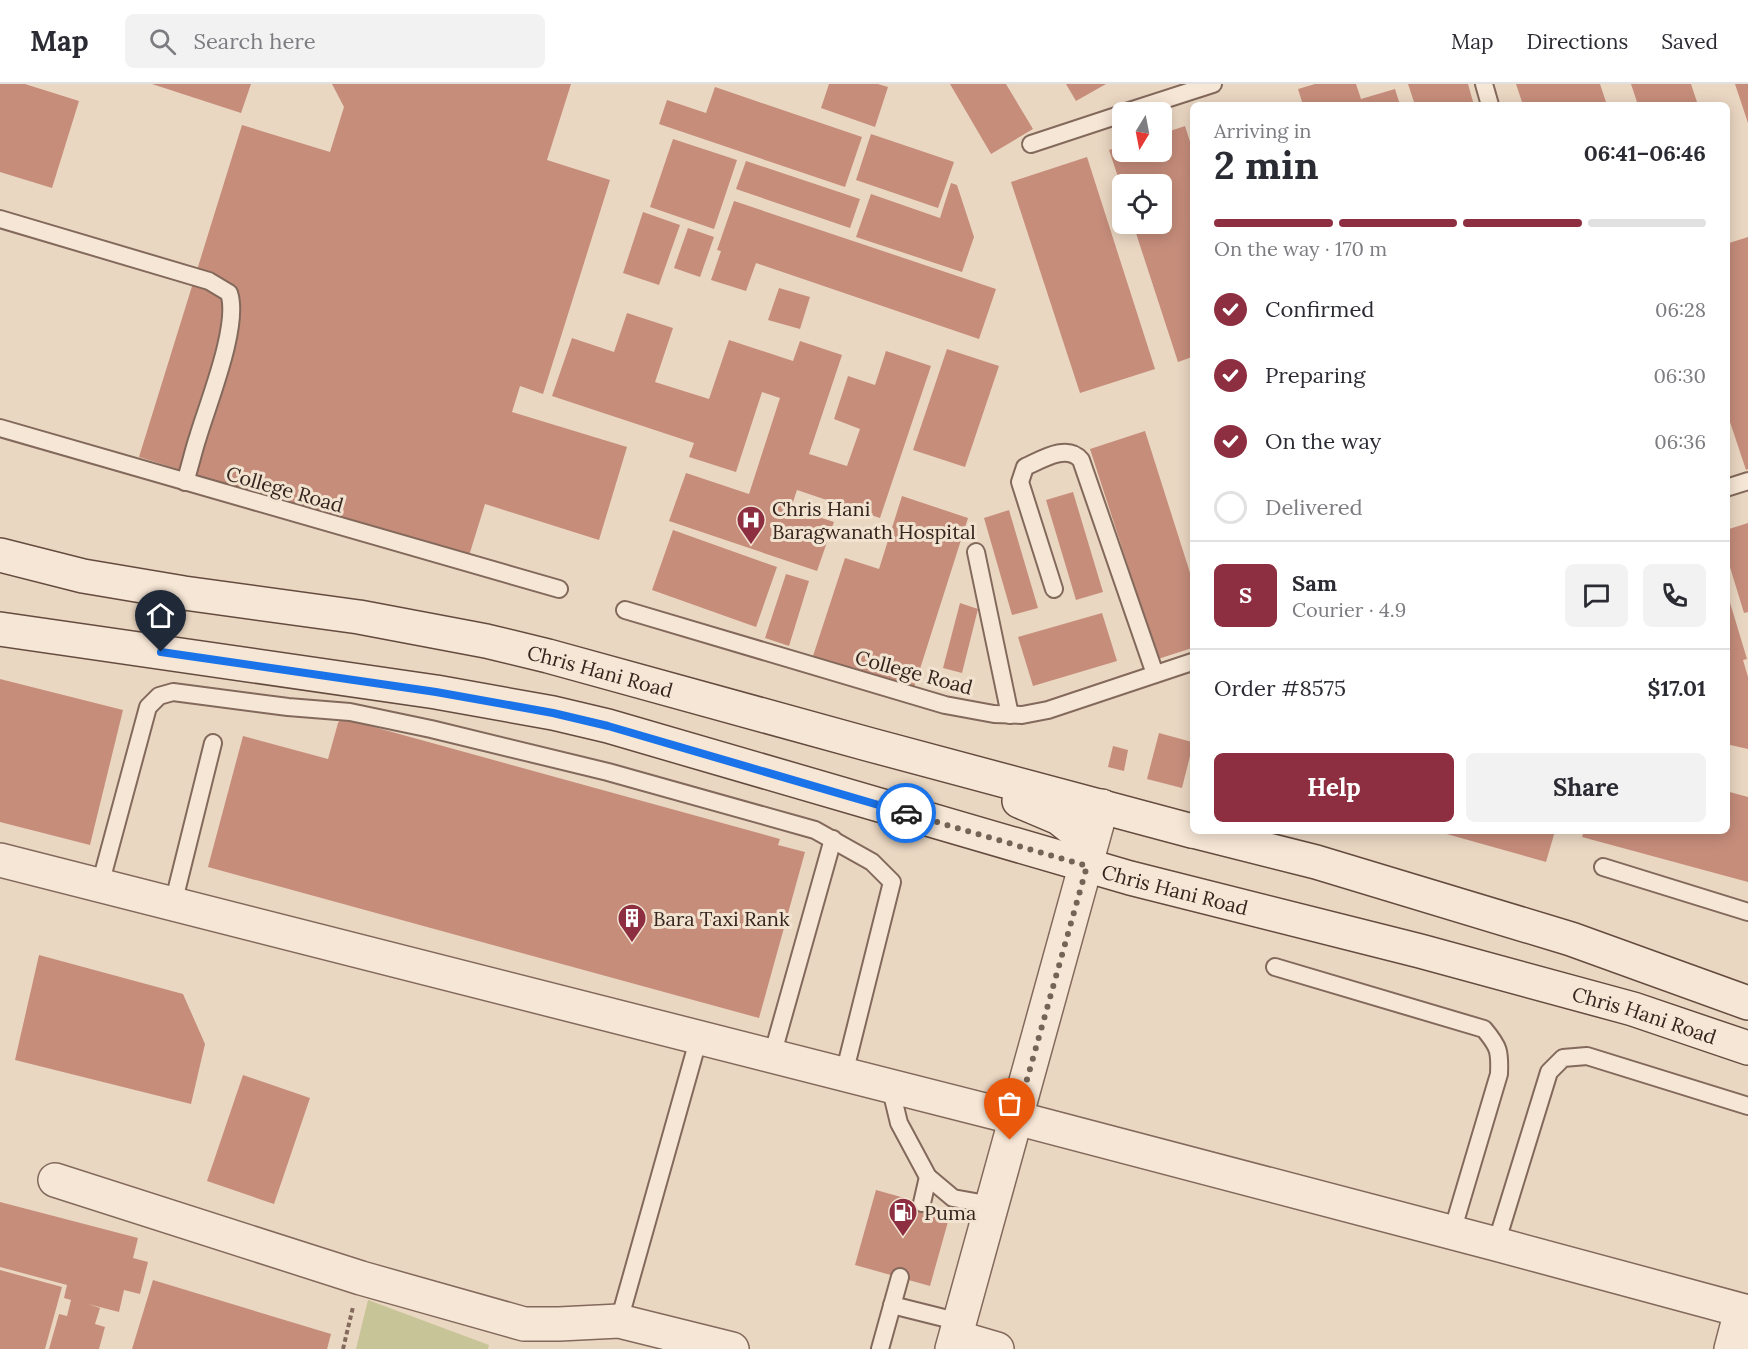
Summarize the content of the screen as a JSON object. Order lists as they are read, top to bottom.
{
  "streets": {
    "main road": ["Chris Hani Road"],
    "lane": ["College Road"]
  },
  "places": {
    "hospital": ["Chris Hani Baragwanath Hospital"],
    "building": ["Bara Taxi Rank"],
    "fuel station": ["Puma"]
  },
  "north": "bottom",
  "page": {
    "header": "Map",
    "search": "Search here",
    "nav": ["Map", "Directions", "Saved"],
    "heading": ["2 min", "Arriving in", "06:41–06:46"],
    "panel": [
      "Sam",
      "Courier · 4.9",
      "Order #8575",
      "$17.01"
    ],
    "bar": "On the way · 170 m",
    "list": [
      ["Confirmed", "06:28"],
      ["Preparing", "06:30"],
      ["On the way", "06:36"],
      "Delivered"
    ],
    "round": "S",
    "buttons": ["Help", "Share"]
  }
}
